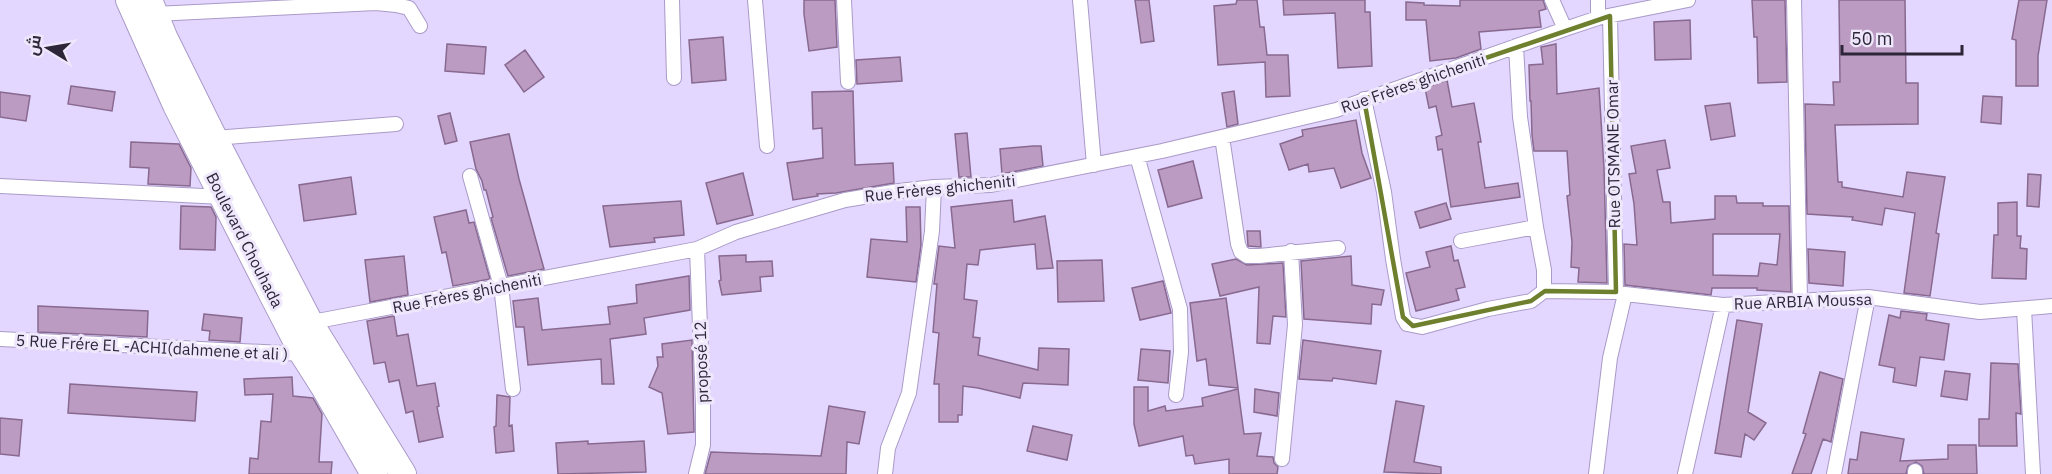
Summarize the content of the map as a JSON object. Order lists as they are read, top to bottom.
{
  "streets": {
    "highway": ["Boulevard Chouhada"],
    "street": [
      "Rue Frères ghicheniti",
      "Rue OTSMANE Omar",
      "Rue ARBIA Moussa",
      "5 Rue Frére EL -ACHI(dahmene et ali )",
      "proposé 12"
    ]
  },
  "crossings": [
    ["Rue Frères ghicheniti", "Rue OTSMANE Omar"],
    ["Rue Frères ghicheniti", "Boulevard Chouhada"],
    ["Rue Frères ghicheniti", "proposé 12"],
    ["Rue OTSMANE Omar", "Rue ARBIA Moussa"],
    ["Boulevard Chouhada", "5 Rue Frére EL -ACHI(dahmene et ali )"]
  ],
  "scale_bar": "50 m",
  "north": "left"
}
